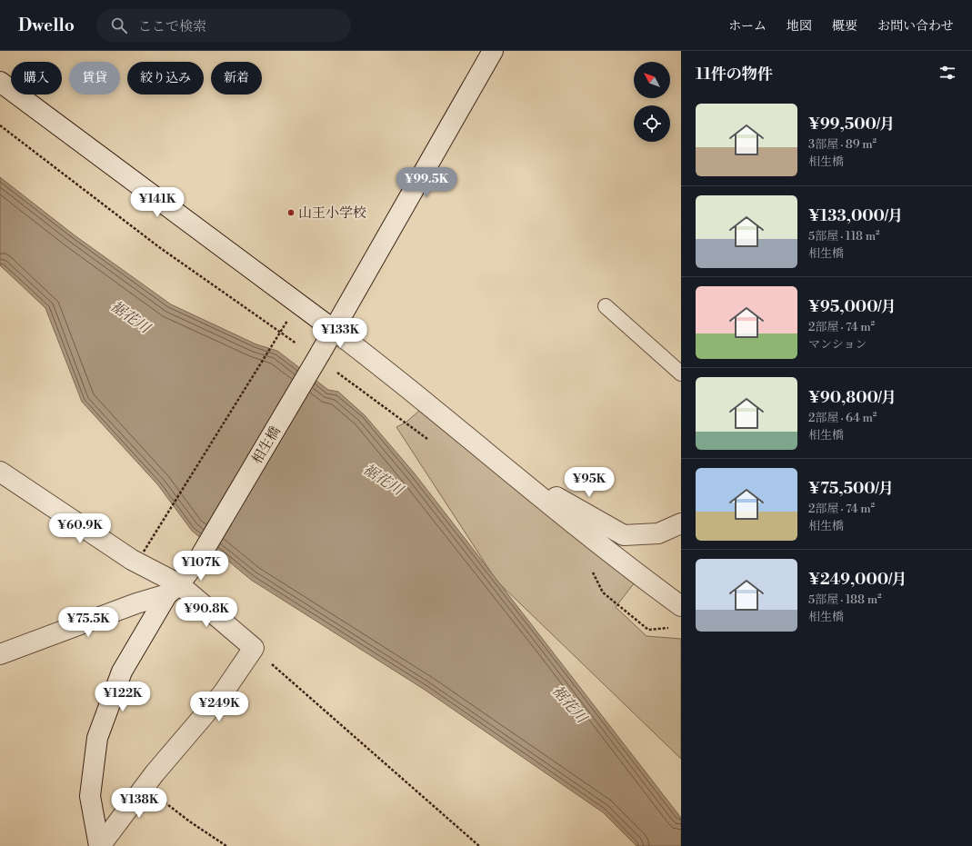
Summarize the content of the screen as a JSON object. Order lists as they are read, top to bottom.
{
  "streets": {
    "street": ["相生橋"]
  },
  "water": ["裾花川"],
  "places": ["山王小学校"],
  "north": "top left",
  "page": {
    "header": "Dwello",
    "search": "ここで検索",
    "nav": [
      "ホーム",
      "地図",
      "概要",
      "お問い合わせ"
    ],
    "heading": "11件の物件",
    "chip": [
      "購入",
      "賃貸",
      "絞り込み",
      "新着"
    ],
    "list": [
      {
        "name": "¥99,500/月",
        "note": "3部屋 · 89 m² · 相生橋"
      },
      {
        "name": "¥133,000/月",
        "note": "5部屋 · 118 m² · 相生橋"
      },
      {
        "name": "¥95,000/月",
        "note": "2部屋 · 74 m² · マンション"
      },
      {
        "name": "¥90,800/月",
        "note": "2部屋 · 64 m² · 相生橋"
      },
      {
        "name": "¥75,500/月",
        "note": "2部屋 · 74 m² · 相生橋"
      },
      {
        "name": "¥249,000/月",
        "note": "5部屋 · 188 m² · 相生橋"
      }
    ],
    "price": [
      "¥99.5K",
      "¥141K",
      "¥133K",
      "¥95K",
      "¥60.9K",
      "¥107K",
      "¥90.8K",
      "¥75.5K",
      "¥122K",
      "¥249K",
      "¥138K"
    ]
  }
}
